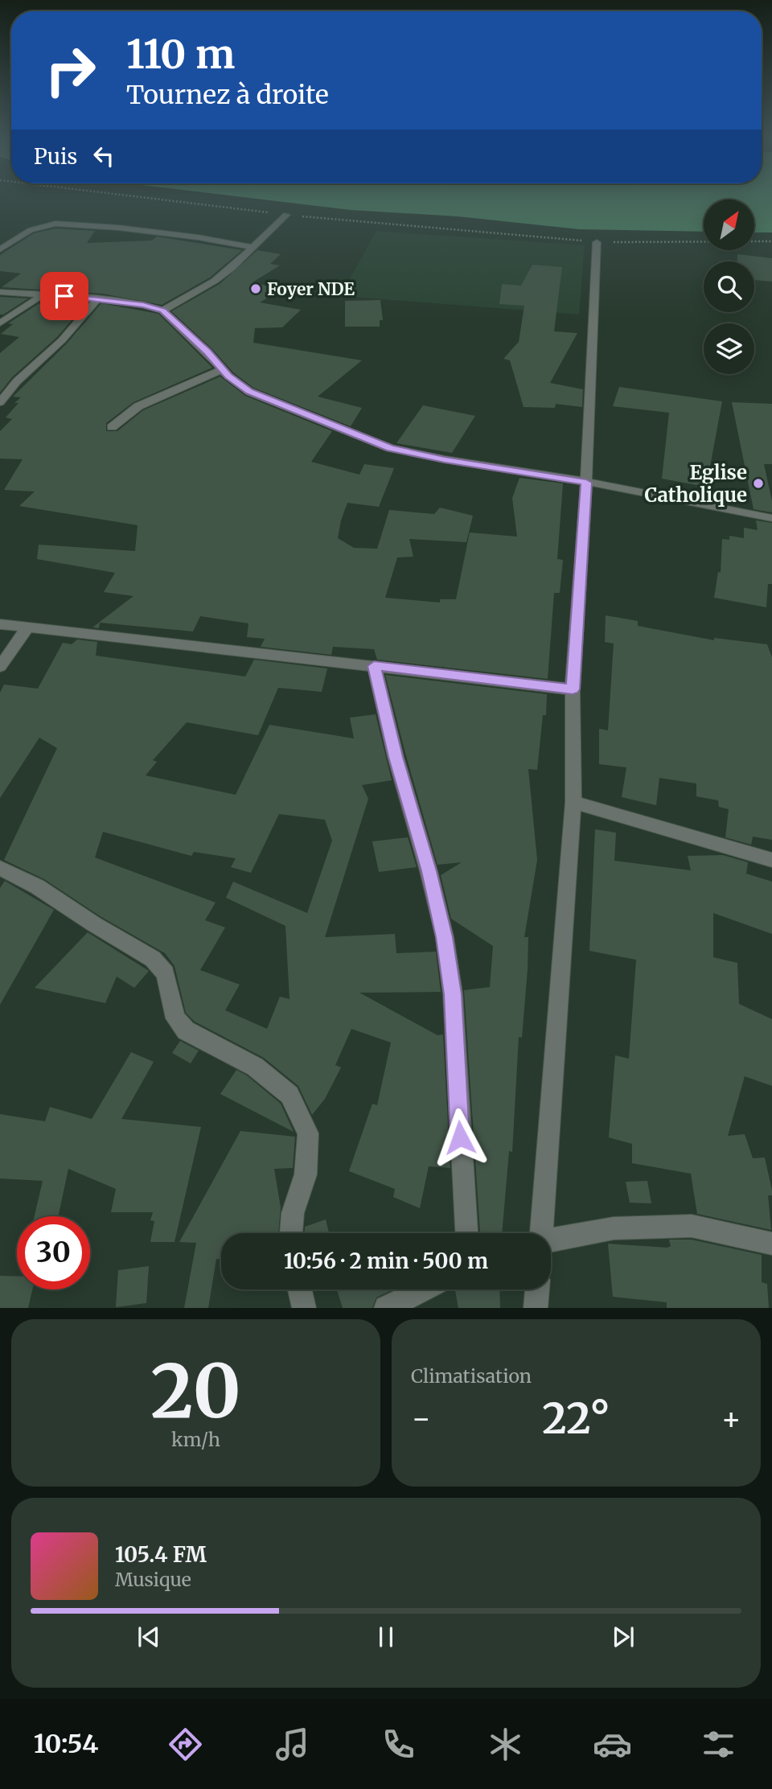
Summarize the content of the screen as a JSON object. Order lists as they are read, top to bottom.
{
  "places": ["Foyer NDE", "Eglise Catholique"],
  "north": "top right",
  "page": {
    "turn": ["110 m", "Tournez à droite"],
    "then": "Puis",
    "limit": "30",
    "trip": "10:56 · 2 min · 500 m",
    "tile": [
      ["20", "km/h"],
      "Climatisation"
    ],
    "heat": ["−", "22°", "+"],
    "song": ["105.4 FM", "Musique"],
    "tabs": "10:54"
  }
}
